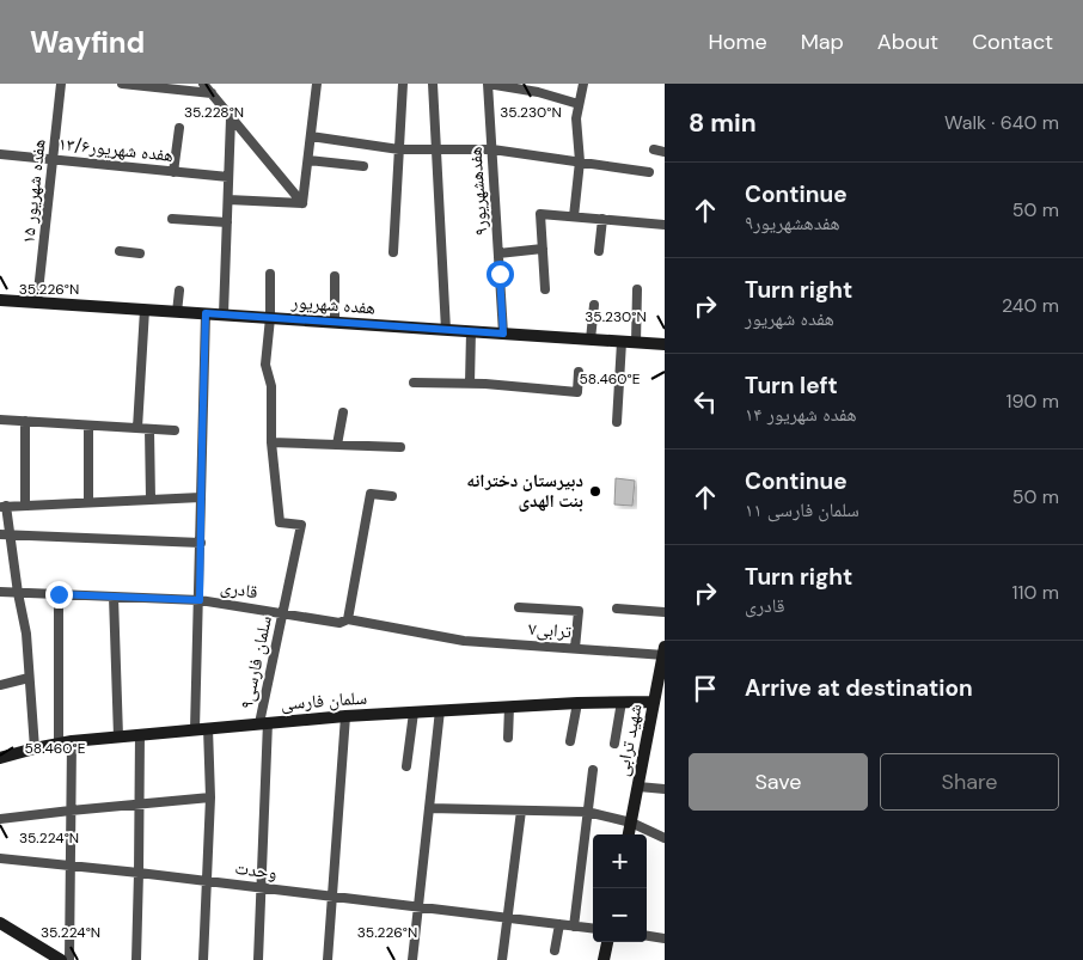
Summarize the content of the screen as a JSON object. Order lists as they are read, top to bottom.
{
  "streets": {
    "street": [
      "هفده شهریور۱۳/۶",
      "هفده شهریور ۱۵",
      "هفدهشهریور۹",
      "هفده شهریور",
      "قادری",
      "ترابی۷",
      "سلمان فارسی۹",
      "سلمان فارسی",
      "شهید ترابی",
      "وحدت"
    ]
  },
  "crossings": [
    ["هفده شهریور۱۳/۶", "هفده شهریور ۱۵"],
    ["هفده شهریور ۱۵", "هفده شهریور"],
    ["هفدهشهریور۹", "هفده شهریور"],
    ["قادری", "ترابی۷"],
    ["قادری", "سلمان فارسی۹"],
    ["ترابی۷", "شهید ترابی"],
    ["سلمان فارسی۹", "سلمان فارسی"],
    ["سلمان فارسی۹", "وحدت"],
    ["سلمان فارسی", "شهید ترابی"]
  ],
  "places": ["دبیرستان دخترانه بنت الهدی"],
  "page": {
    "header": "Wayfind",
    "nav": [
      "Home",
      "Map",
      "About",
      "Contact"
    ],
    "heading": ["8 min", "Walk · 640 m"],
    "list": [
      ["Continue", "هفدهشهریور۹", "50 m"],
      ["Turn right", "هفده شهریور", "240 m"],
      ["Turn left", "هفده شهریور ۱۴", "190 m"],
      ["Continue", "سلمان فارسی ۱۱", "50 m"],
      ["Turn right", "قادری", "110 m"],
      "Arrive at destination"
    ],
    "buttons": ["Save", "Share"],
    "map_buttons": ["+", "−"]
  },
  "coordinates": [
    "35.228°N",
    "35.230°N",
    "35.226°N",
    "58.460°E",
    "35.224°N"
  ]
}
